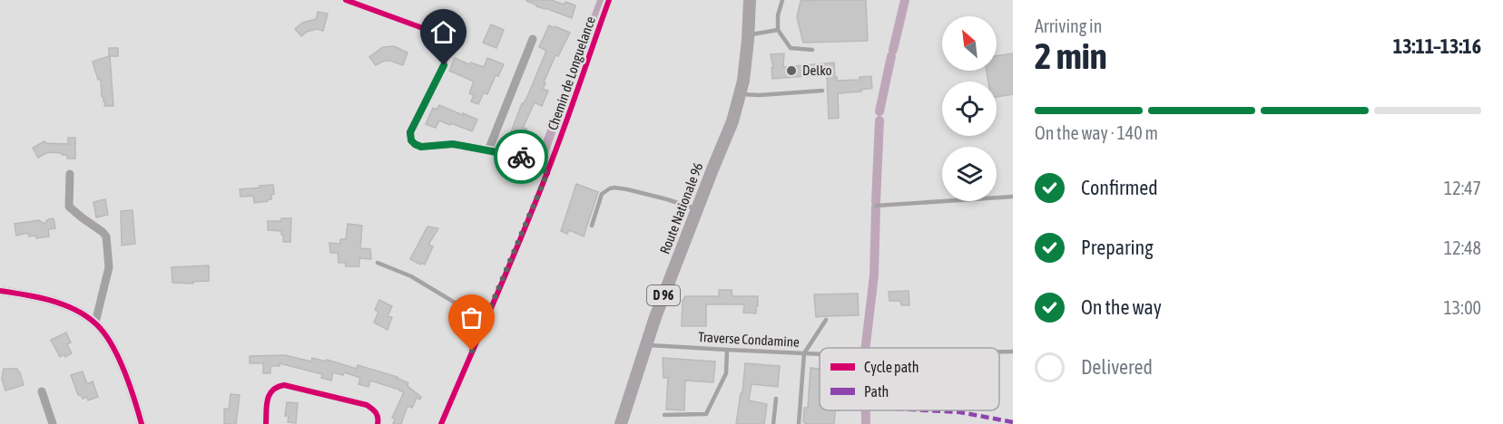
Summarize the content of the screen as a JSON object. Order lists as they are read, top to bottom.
{
  "streets": {
    "main road": ["Route Nationale 96", "D 96"],
    "street": ["Chemin de Longuelance"],
    "lane": ["Traverse Condamine"]
  },
  "crossings": [
    ["Route Nationale 96", "Traverse Condamine"]
  ],
  "places": ["Delko"],
  "legend": ["Cycle path", "Path"],
  "north": "top left",
  "page": {
    "heading": ["2 min", "Arriving in", "13:11–13:16"],
    "bar": "On the way · 140 m",
    "list": [
      ["Confirmed", "12:47"],
      ["Preparing", "12:48"],
      ["On the way", "13:00"],
      "Delivered"
    ]
  }
}
